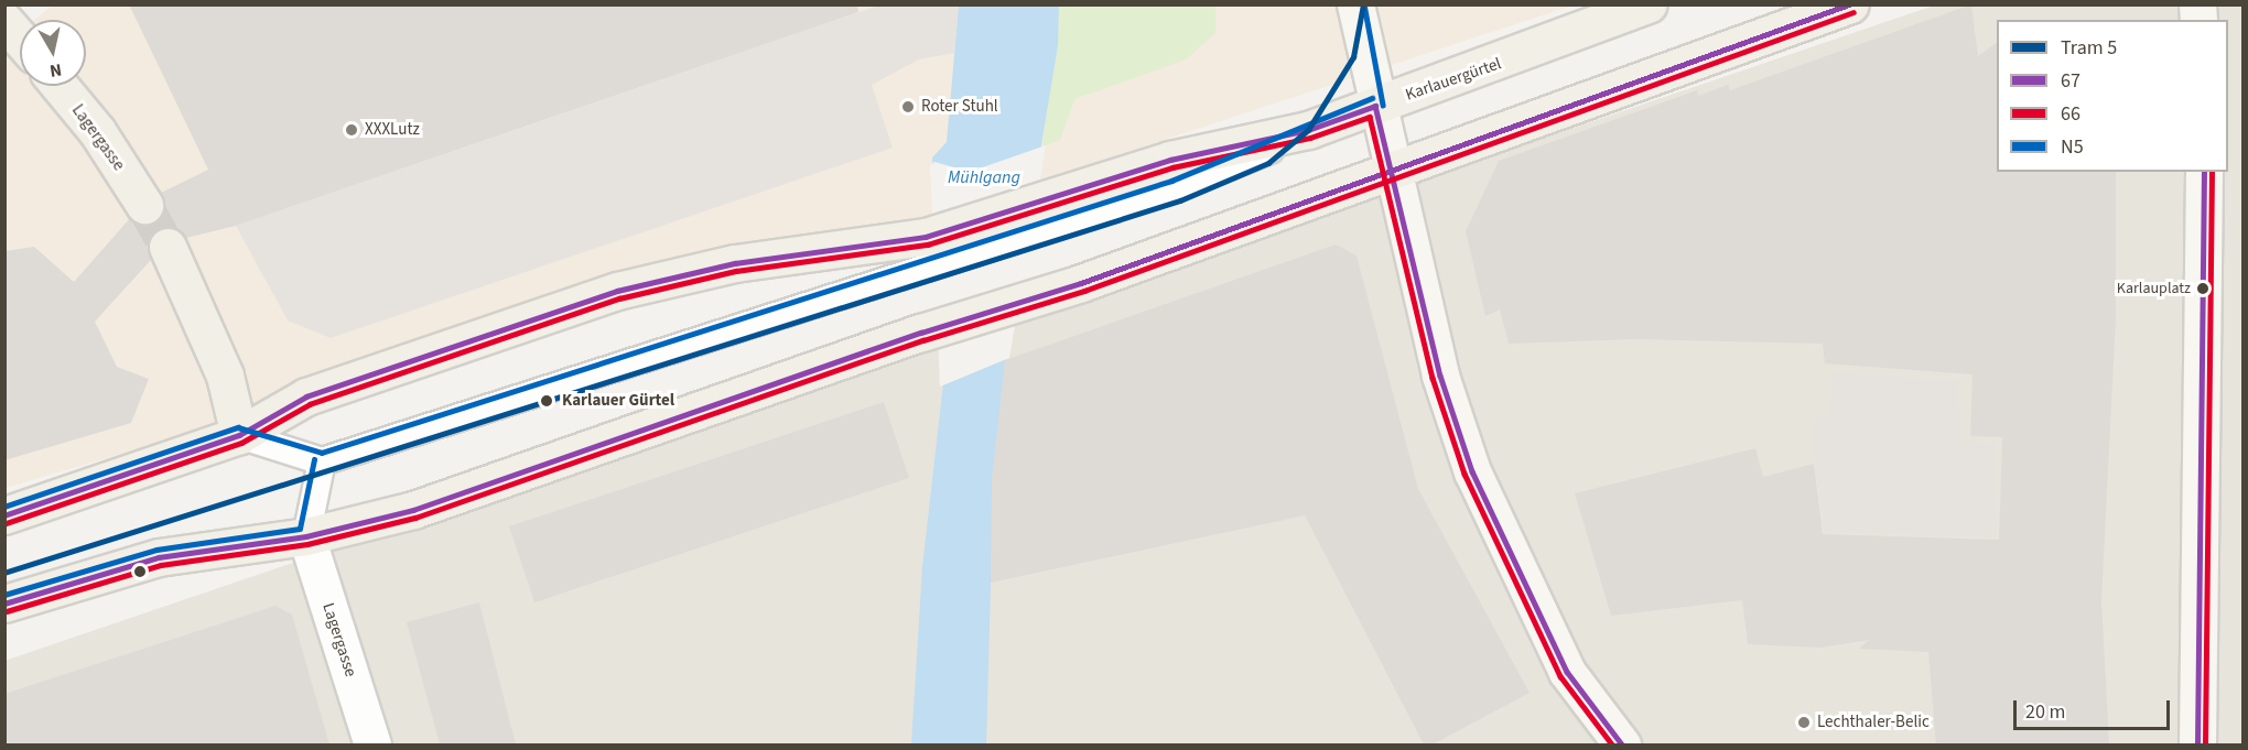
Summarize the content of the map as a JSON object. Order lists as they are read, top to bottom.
{
  "streets": {
    "main road": ["Karlauergürtel", "Lagergasse"]
  },
  "water": ["Mühlgang"],
  "places": [
    "Roter Stuhl",
    "XXXLutz",
    "Karlauplatz",
    "Karlauer Gürtel",
    "Lechthaler-Belic"
  ],
  "lines": [
    "tram line 5",
    "transit line 67",
    "transit line N5",
    "transit line 66"
  ],
  "legend": [
    "Tram 5",
    "67",
    "66",
    "N5"
  ],
  "scale_bar": "20 m",
  "north": "bottom"
}
